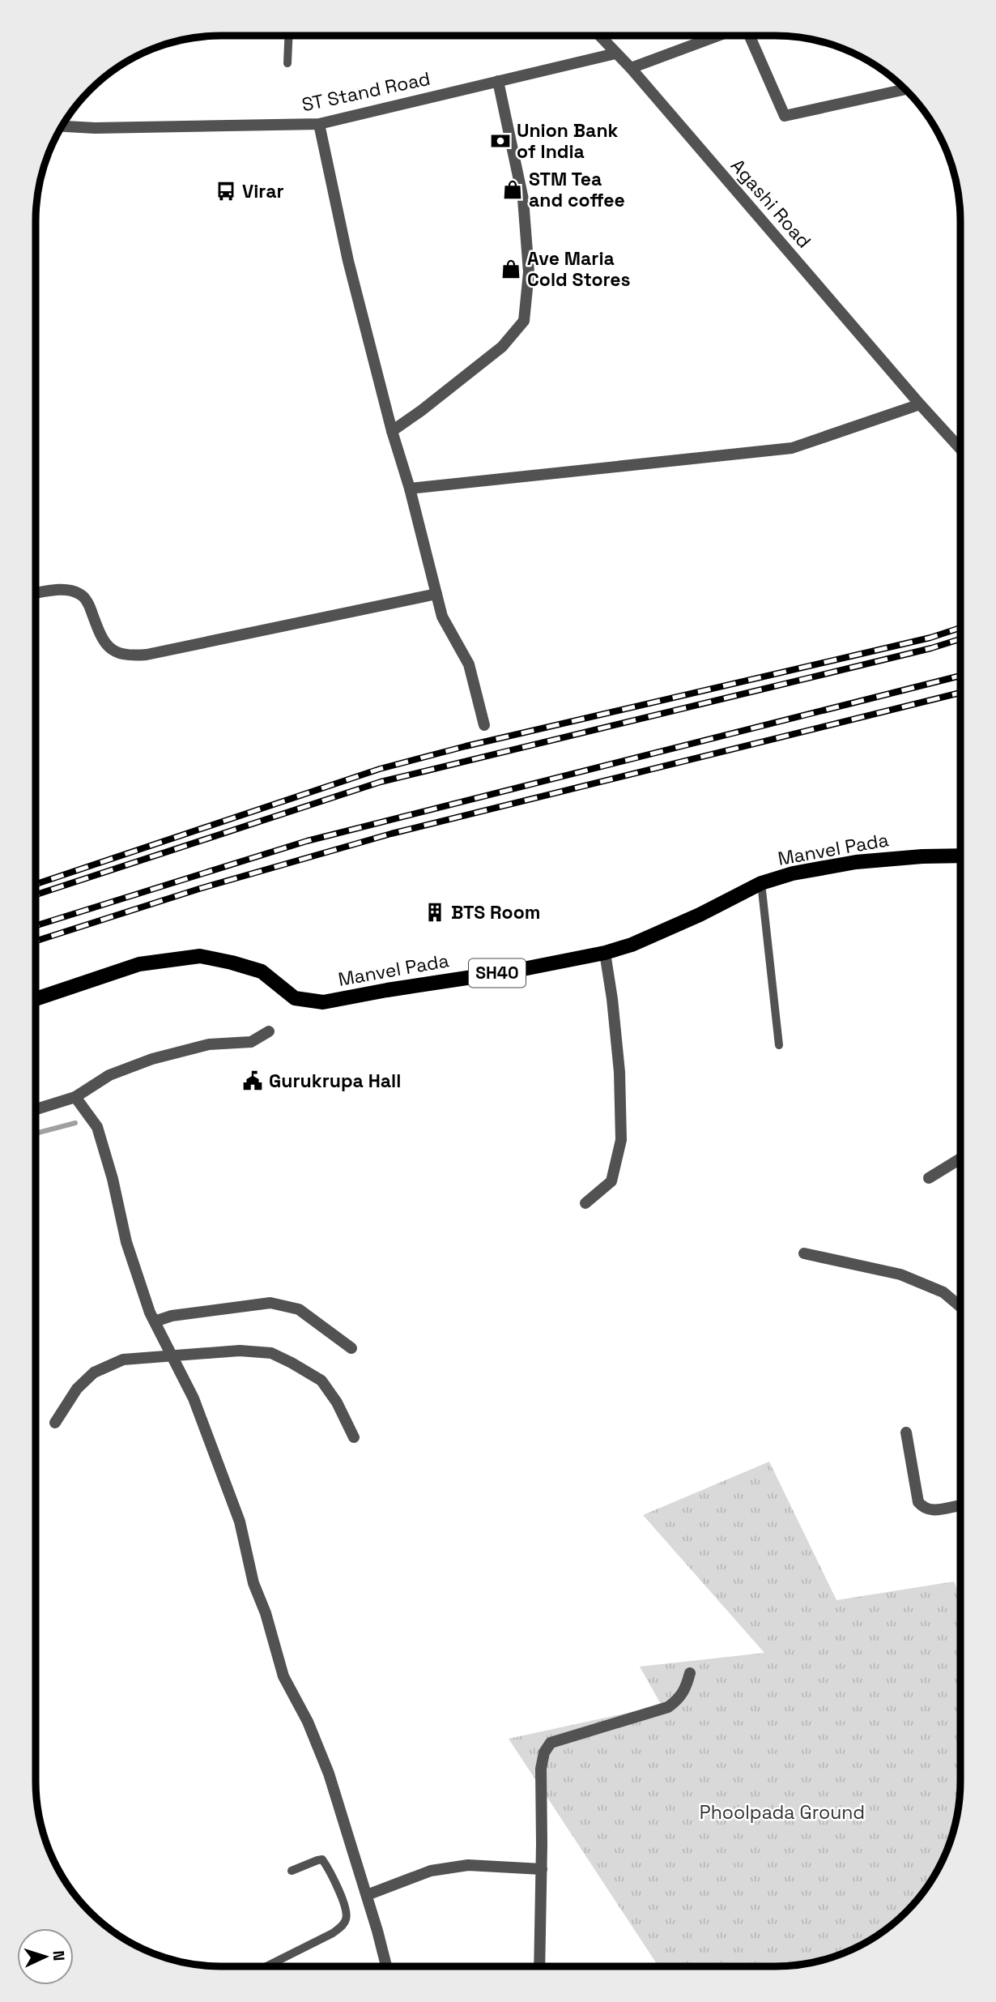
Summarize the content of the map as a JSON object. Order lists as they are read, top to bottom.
{
  "streets": {
    "main road": ["Manvel Pada", "SH40"],
    "street": ["ST Stand Road", "Agashi Road"]
  },
  "crossings": [
    ["ST Stand Road", "Agashi Road"]
  ],
  "parks": ["Phoolpada Ground"],
  "places": {
    "bank": ["Union Bank of India"],
    "shop": ["STM Tea and coffee", "Ave Maria Cold Stores"],
    "bus stop": ["Virar"],
    "building": ["BTS Room"],
    "public building": ["Gurukrupa Hall"]
  },
  "north": "right"
}
